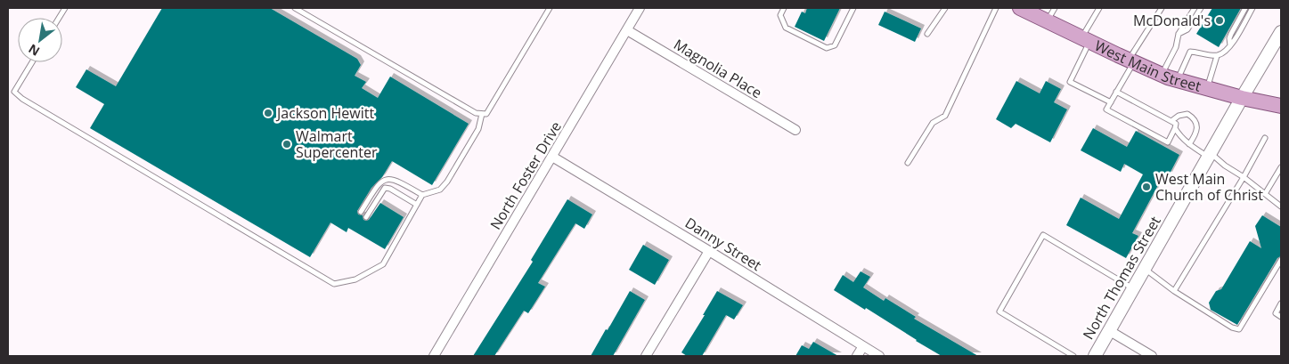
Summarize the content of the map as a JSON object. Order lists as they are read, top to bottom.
{
  "streets": {
    "main road": ["West Main Street"],
    "street": [
      "Magnolia Place",
      "North Foster Drive",
      "Danny Street",
      "North Thomas Street"
    ]
  },
  "crossings": [
    ["West Main Street", "North Thomas Street"],
    ["Magnolia Place", "North Foster Drive"],
    ["North Foster Drive", "Danny Street"]
  ],
  "places": [
    "McDonald's",
    "Jackson Hewitt",
    "Walmart Supercenter",
    "West Main Church of Christ"
  ],
  "north": "bottom left"
}
